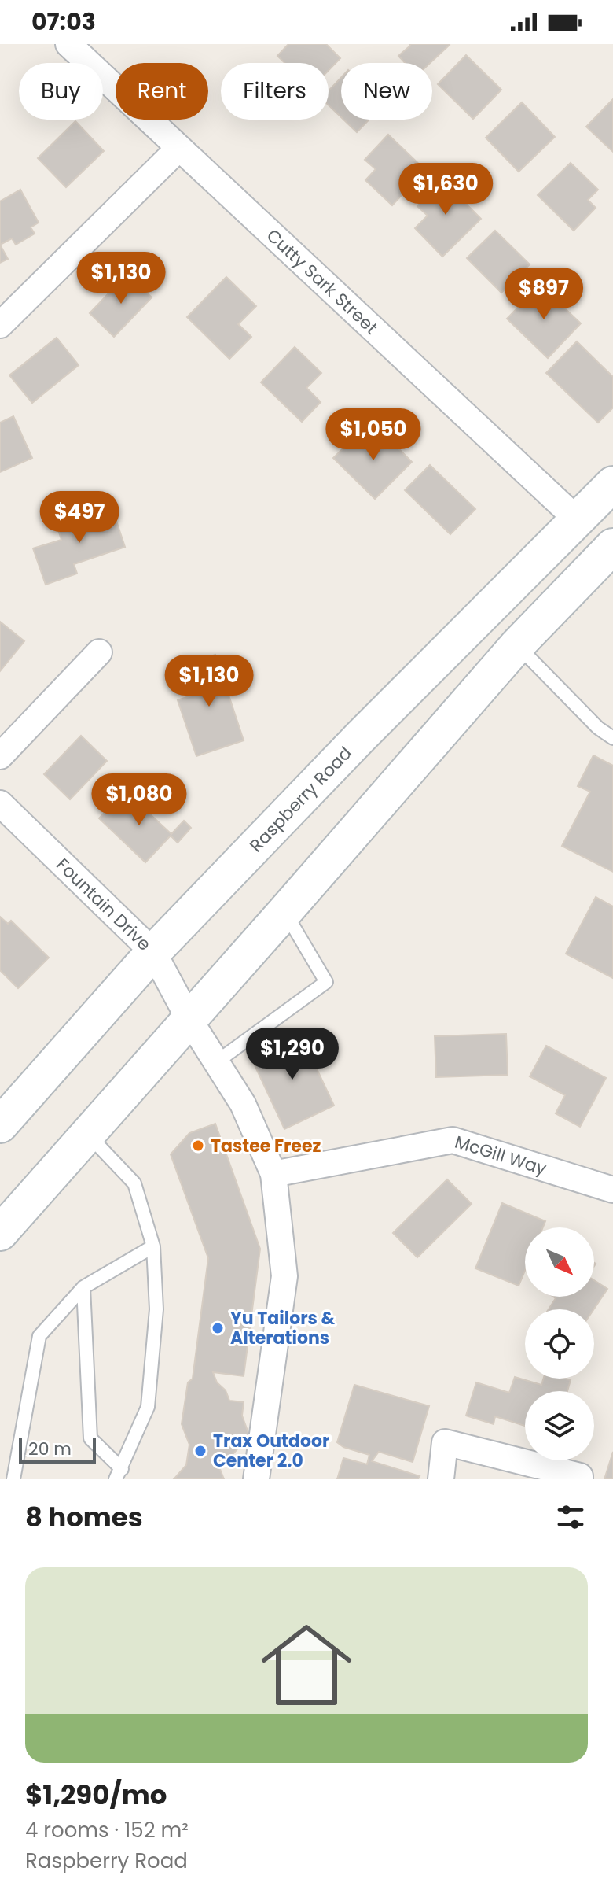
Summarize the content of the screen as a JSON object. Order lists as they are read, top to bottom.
{
  "streets": {
    "main road": ["Raspberry Road"],
    "street": ["Cutty Sark Street", "Fountain Drive", "McGill Way"]
  },
  "crossings": [
    ["Cutty Sark Street", "Raspberry Road"],
    ["Raspberry Road", "Fountain Drive"]
  ],
  "places": ["Tastee Freez", "Yu Tailors & Alterations", "Trax Outdoor Center 2.0"],
  "scale_bar": "20 m",
  "north": "bottom right",
  "page": {
    "status": "07:03",
    "chip": [
      "Buy",
      "Rent",
      "Filters",
      "New"
    ],
    "price": [
      "$1,630",
      "$1,130",
      "$897",
      "$1,050",
      "$497",
      "$1,130",
      "$1,080",
      "$1,290"
    ],
    "scale": "20 m",
    "heading": "8 homes",
    "list": [
      {
        "name": "$1,290/mo",
        "note": "4 rooms · 152 m² · Raspberry Road"
      }
    ]
  }
}
